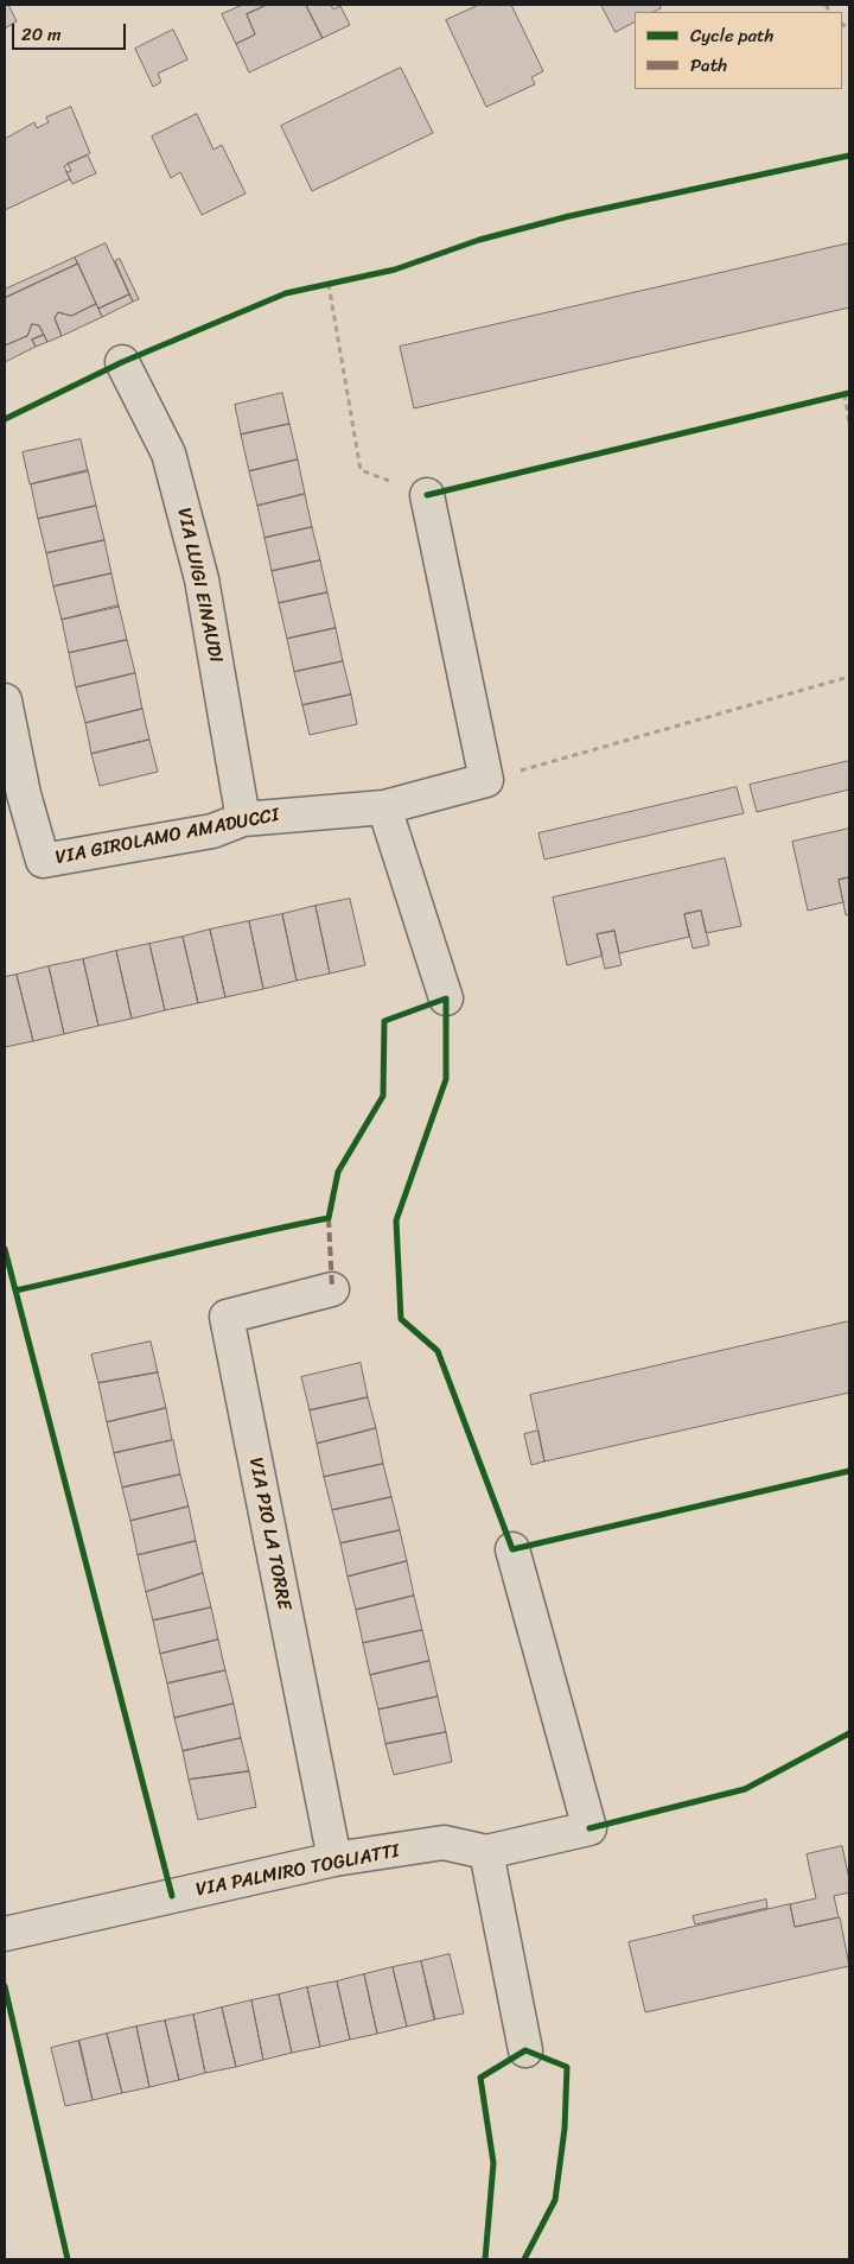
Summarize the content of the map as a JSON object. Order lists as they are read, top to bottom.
{
  "streets": {
    "street": [
      "VIA LUIGI EINAUDI",
      "VIA GIROLAMO AMADUCCI",
      "VIA PIO LA TORRE",
      "VIA PALMIRO TOGLIATTI"
    ]
  },
  "crossings": [
    ["VIA LUIGI EINAUDI", "VIA GIROLAMO AMADUCCI"],
    ["VIA PIO LA TORRE", "VIA PALMIRO TOGLIATTI"]
  ],
  "legend": ["Cycle path", "Path"],
  "scale_bar": "20 m"
}
